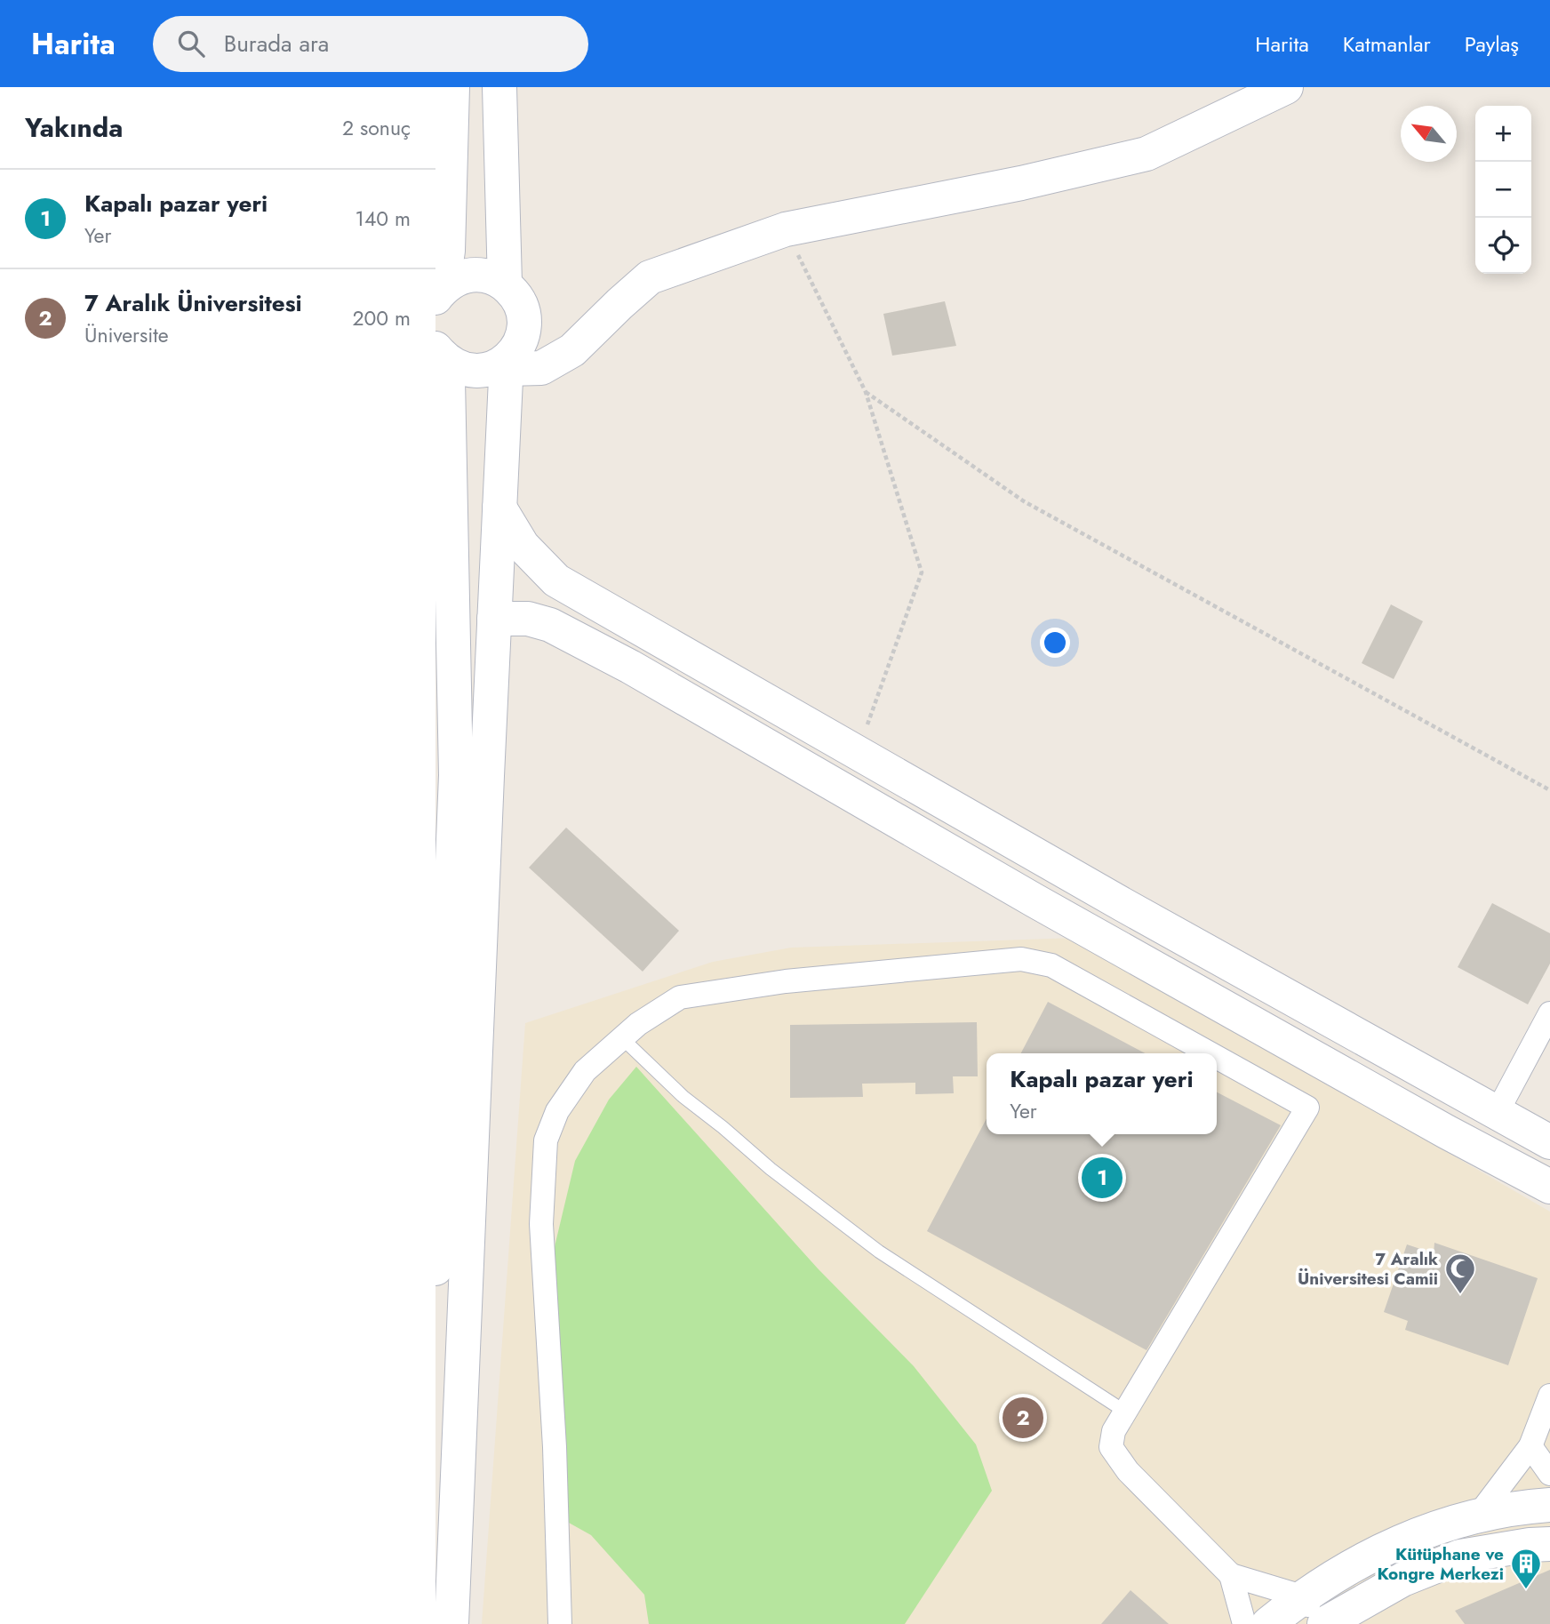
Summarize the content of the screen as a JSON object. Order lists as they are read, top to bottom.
{
  "places": {
    "mosque": ["7 Aralık Üniversitesi Camii"],
    "building": ["Kütüphane ve Kongre Merkezi"]
  },
  "north": "top left",
  "page": {
    "header": "Harita",
    "search": "Burada ara",
    "nav": ["Harita", "Katmanlar", "Paylaş"],
    "heading": ["Yakında", "2 sonuç"],
    "map_buttons": ["+", "−"],
    "list": [
      {
        "mark": "1",
        "name": "Kapalı pazar yeri",
        "note": "Yer",
        "value": "140 m"
      },
      {
        "mark": "2",
        "name": "7 Aralık Üniversitesi",
        "note": "Üniversite",
        "value": "200 m"
      }
    ],
    "popup": ["Kapalı pazar yeri", "Yer"],
    "pins": ["1", "2"]
  }
}
